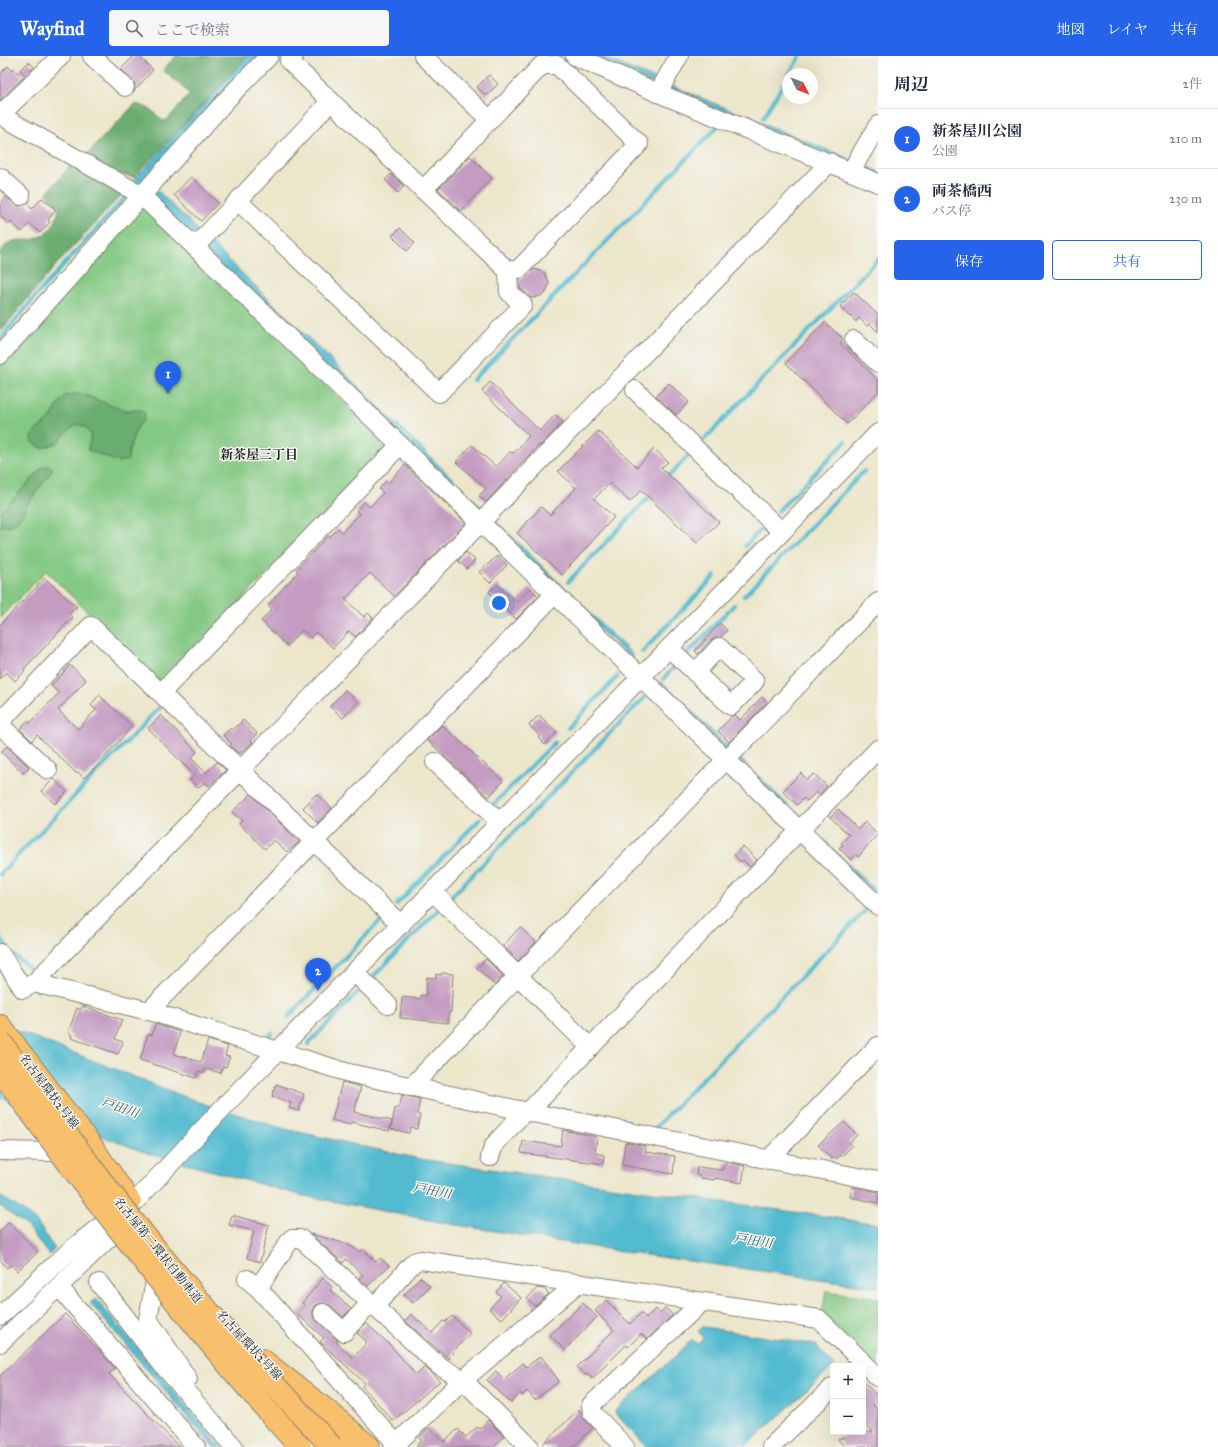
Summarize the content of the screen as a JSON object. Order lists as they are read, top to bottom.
{
  "streets": {
    "highway": ["名古屋環状2号線", "名古屋第二環状自動車道"]
  },
  "districts": ["新茶屋三丁目"],
  "water": ["戸田川"],
  "north": "bottom right",
  "page": {
    "header": "Wayfind",
    "search": "ここで検索",
    "nav": ["地図", "レイヤ", "共有"],
    "heading": ["周辺", "2件"],
    "list": [
      {
        "mark": "1",
        "name": "新茶屋川公園",
        "note": "公園",
        "value": "210 m"
      },
      {
        "mark": "2",
        "name": "両茶橋西",
        "note": "バス停",
        "value": "230 m"
      }
    ],
    "buttons": ["保存", "共有"],
    "pins": ["1", "2"],
    "map_buttons": ["+", "−"]
  }
}
